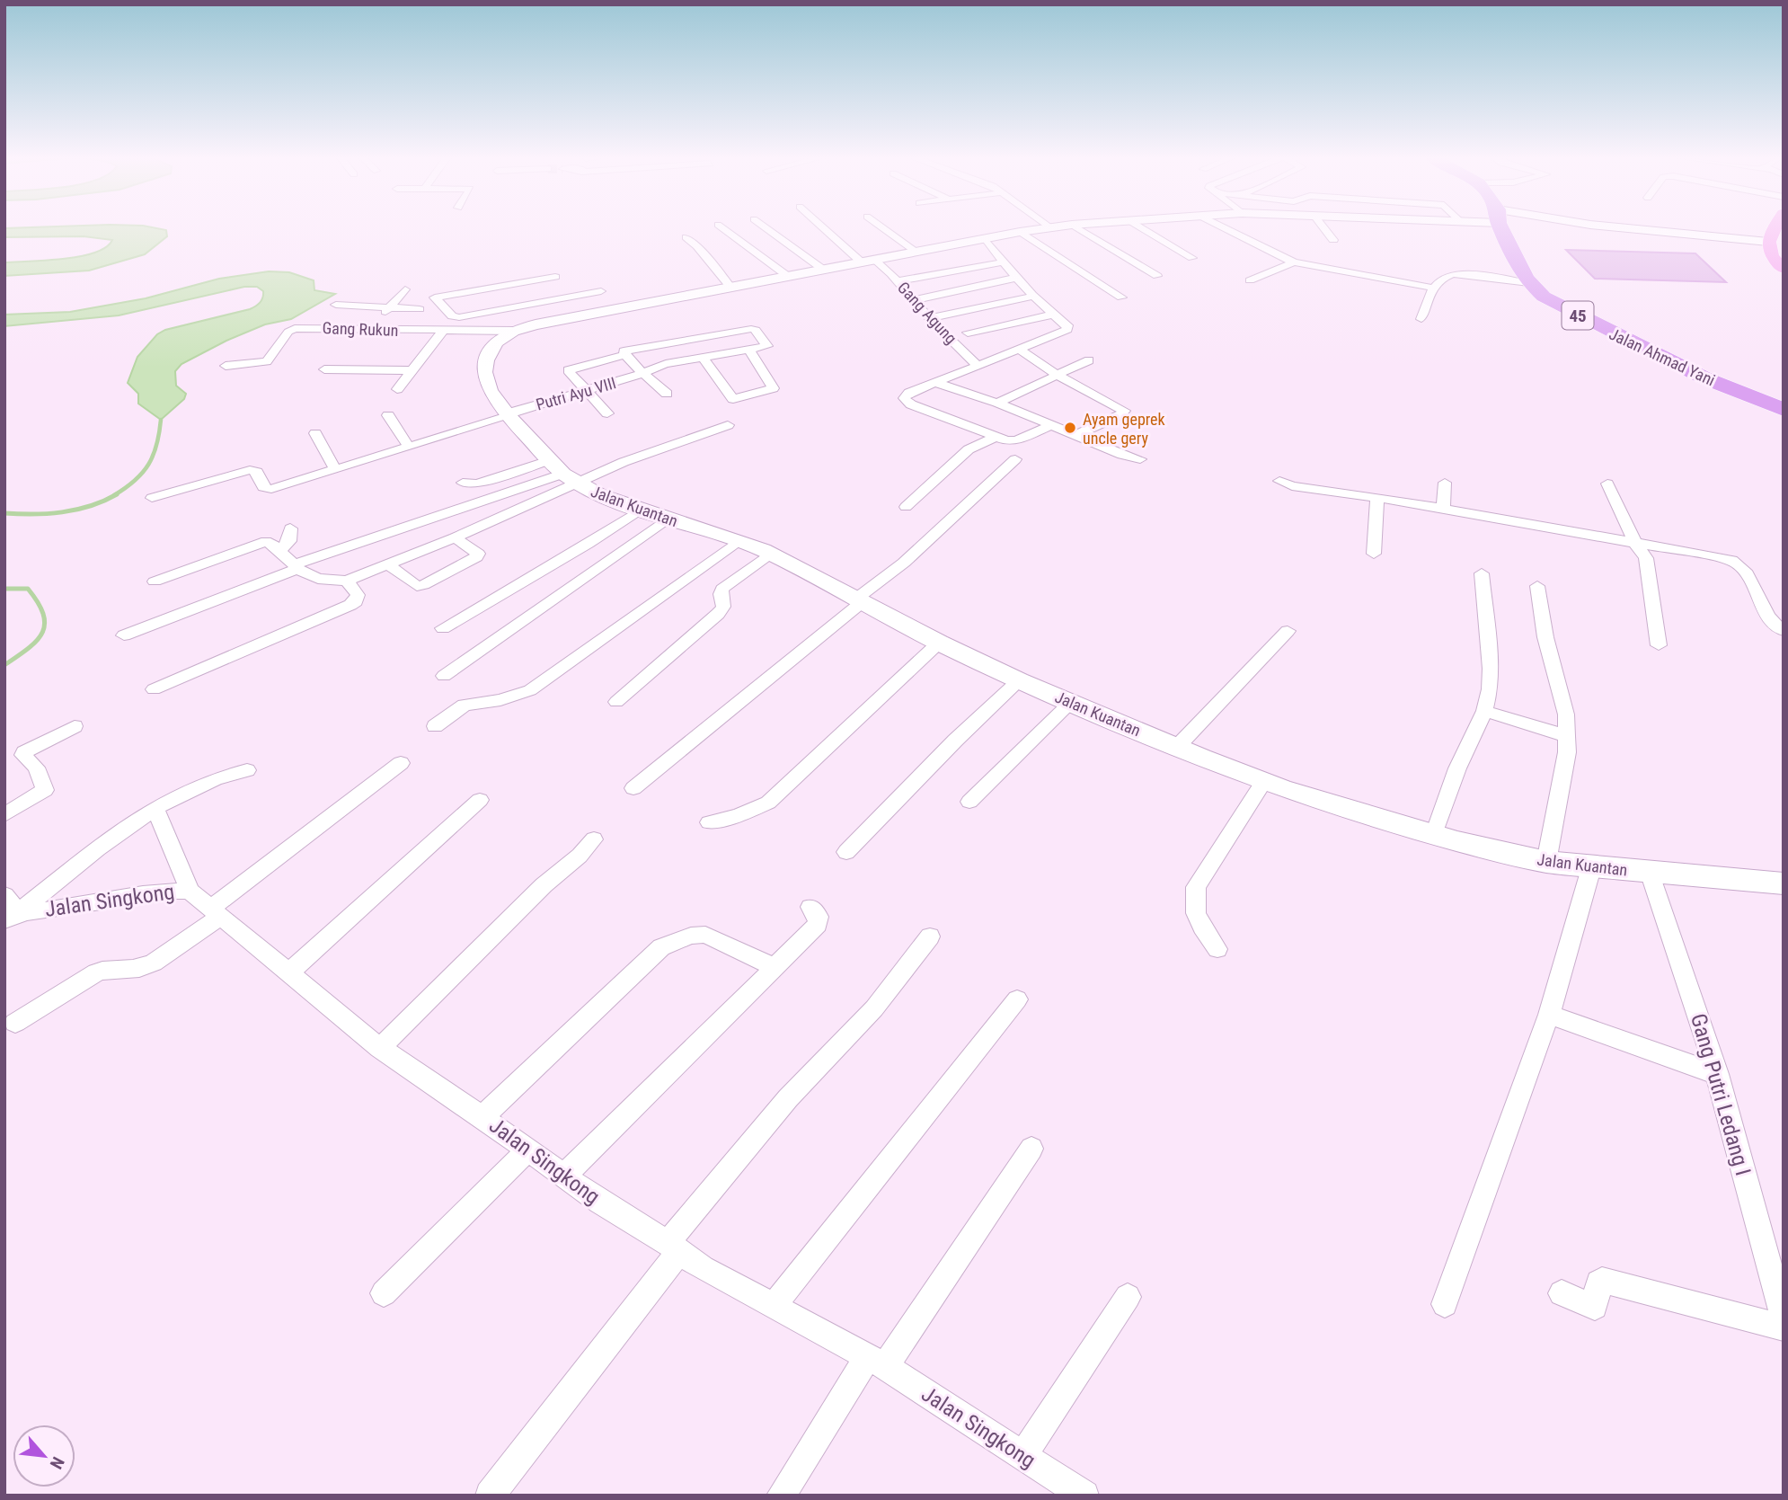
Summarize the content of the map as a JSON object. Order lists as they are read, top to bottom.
{
  "streets": {
    "highway": ["45", "Jalan Ahmad Yani"],
    "street": [
      "Gang Agung",
      "Gang Rukun",
      "Putri Ayu VIII",
      "Jalan Kuantan",
      "Jalan Singkong",
      "Gang Putri Ledang I"
    ]
  },
  "crossings": [
    ["Gang Agung", "Jalan Kuantan"],
    ["Gang Rukun", "Jalan Kuantan"],
    ["Putri Ayu VIII", "Jalan Kuantan"],
    ["Jalan Kuantan", "Gang Putri Ledang I"]
  ],
  "places": ["Ayam geprek uncle gery"],
  "north": "bottom right"
}
